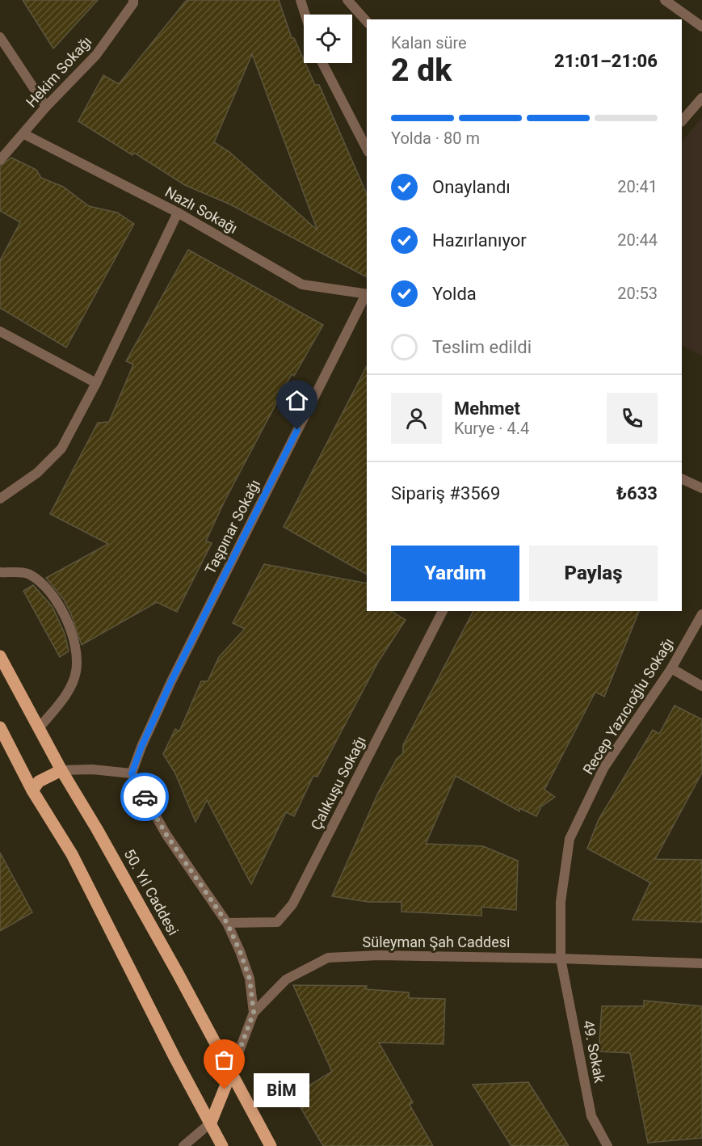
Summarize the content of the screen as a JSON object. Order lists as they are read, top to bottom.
{
  "streets": {
    "main road": ["50. Yıl Caddesi"],
    "street": [
      "Hekim Sokağı",
      "Nazlı Sokağı",
      "Taşpınar Sokağı",
      "Recep Yazıcıoğlu Sokağı",
      "Çalıkuşu Sokağı",
      "Süleyman Şah Caddesi",
      "49. Sokak"
    ]
  },
  "crossings": [
    ["Hekim Sokağı", "Nazlı Sokağı"],
    ["Nazlı Sokağı", "Taşpınar Sokağı"],
    ["Recep Yazıcıoğlu Sokağı", "Süleyman Şah Caddesi"],
    ["Recep Yazıcıoğlu Sokağı", "49. Sokak"],
    ["50. Yıl Caddesi", "Süleyman Şah Caddesi"],
    ["Süleyman Şah Caddesi", "49. Sokak"]
  ],
  "places": ["BİM"],
  "page": {
    "heading": ["2 dk", "Kalan süre", "21:01–21:06"],
    "panel": [
      "Mehmet",
      "Kurye · 4.4",
      "Sipariş #3569",
      "₺633"
    ],
    "bar": "Yolda · 80 m",
    "list": [
      ["Onaylandı", "20:41"],
      ["Hazırlanıyor", "20:44"],
      ["Yolda", "20:53"],
      "Teslim edildi"
    ],
    "buttons": ["Yardım", "Paylaş"],
    "bubble": "BİM"
  }
}
